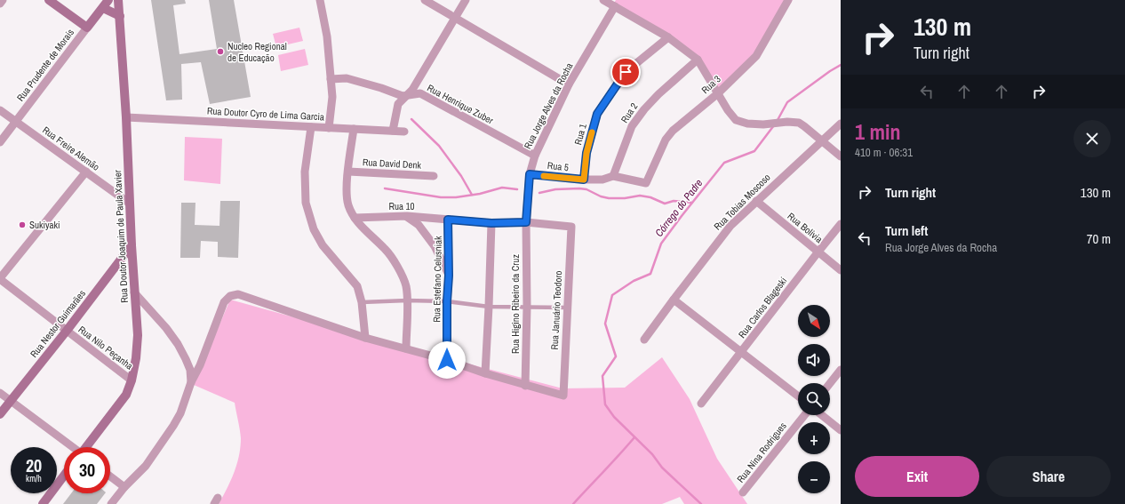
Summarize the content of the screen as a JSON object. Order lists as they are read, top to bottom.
{
  "streets": {
    "main road": ["Rua Prudente de Morais", "Rua Doutor Joaquim de Paula Xavier", "Rua Nestor Guimarães"],
    "street": [
      "Rua 3",
      "Rua Henrique Zuber",
      "Rua Jorge Alves da Rocha",
      "Rua 2",
      "Rua Doutor Cyro de Lima Garcia",
      "Rua 1",
      "Rua Freire Alemão",
      "Rua David Denk",
      "Rua 5",
      "Rua Tobias Moscoso",
      "Rua 10",
      "Rua Bolívia",
      "Rua Estefano Celusniak",
      "Rua Higino Ribeiro da Cruz",
      "Rua Carlos Blageski",
      "Rua Januário Teodoro",
      "Rua Nilo Peçanha",
      "Rua Nina Rodrigues"
    ]
  },
  "crossings": [
    ["Rua Prudente de Morais", "Rua Freire Alemão"],
    ["Rua 3", "Rua 5"],
    ["Rua Henrique Zuber", "Rua Jorge Alves da Rocha"],
    ["Rua Jorge Alves da Rocha", "Rua 5"],
    ["Rua Jorge Alves da Rocha", "Rua 10"],
    ["Rua Jorge Alves da Rocha", "Rua Higino Ribeiro da Cruz"],
    ["Rua 2", "Rua 5"],
    ["Rua Doutor Cyro de Lima Garcia", "Rua Doutor Joaquim de Paula Xavier"],
    ["Rua 1", "Rua 5"],
    ["Rua Freire Alemão", "Rua Doutor Joaquim de Paula Xavier"],
    ["Rua Tobias Moscoso", "Rua Bolívia"],
    ["Rua 10", "Rua Estefano Celusniak"],
    ["Rua 10", "Rua Higino Ribeiro da Cruz"],
    ["Rua 10", "Rua Januário Teodoro"],
    ["Rua Bolívia", "Rua Carlos Blageski"],
    ["Rua Doutor Joaquim de Paula Xavier", "Rua Nestor Guimarães"],
    ["Rua Doutor Joaquim de Paula Xavier", "Rua Nilo Peçanha"],
    ["Rua Higino Ribeiro da Cruz", "Rua Januário Teodoro"],
    ["Rua Nestor Guimarães", "Rua Nilo Peçanha"]
  ],
  "water": ["Córrego do Padre"],
  "places": ["Nucleo Regional de Educação", "Sukiyaki"],
  "north": "bottom right",
  "page": {
    "turn": ["130 m", "Turn right"],
    "heading": ["1 min", "410 m · 06:31"],
    "list": [
      {
        "name": "Turn right",
        "value": "130 m"
      },
      {
        "name": "Turn left",
        "note": "Rua Jorge Alves da Rocha",
        "value": "70 m"
      }
    ],
    "map_buttons": ["+", "−"],
    "speed": "20 km/h",
    "limit": "30",
    "buttons": ["Exit", "Share"]
  }
}
